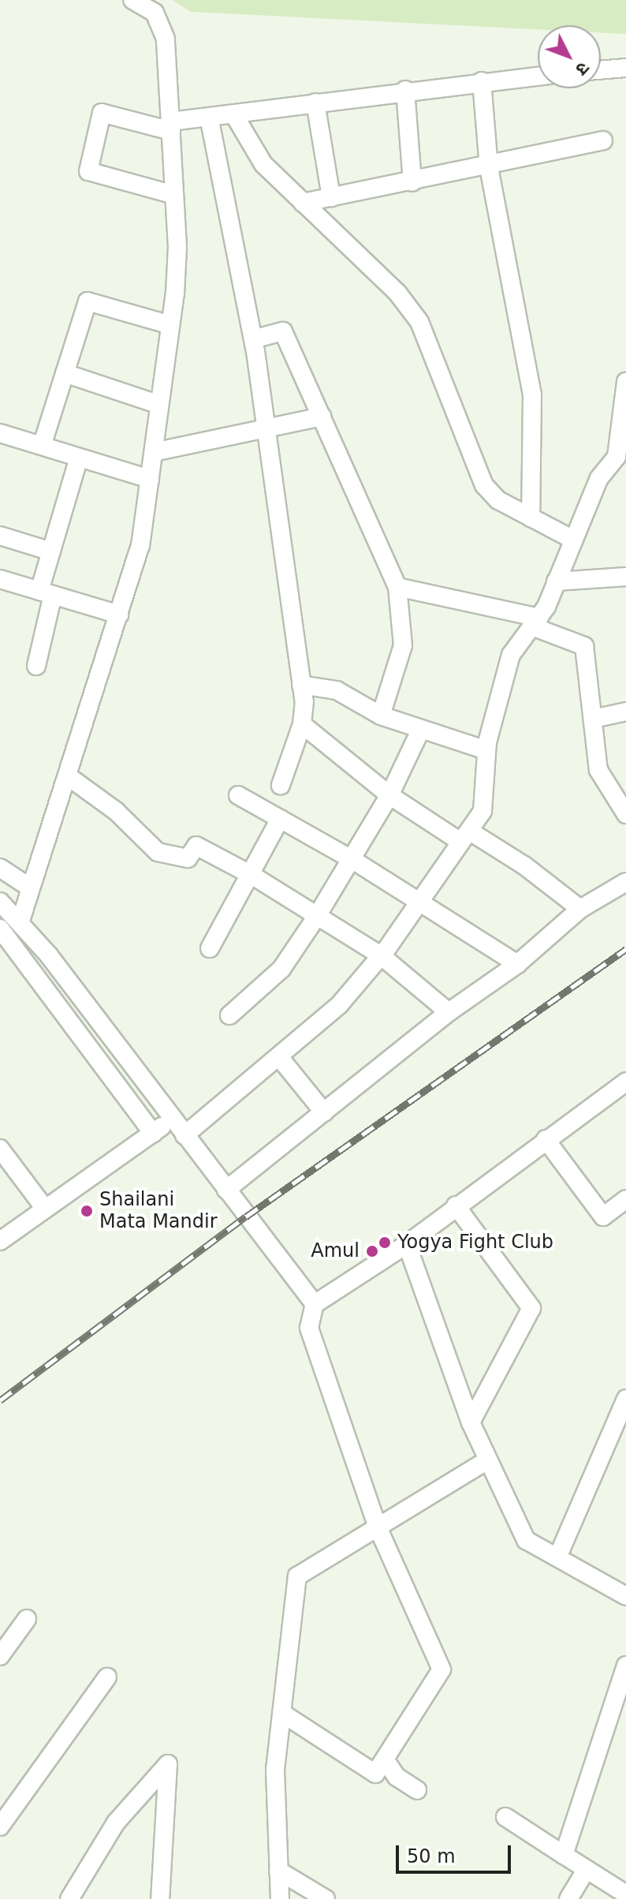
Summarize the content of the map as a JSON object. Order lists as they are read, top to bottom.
{
  "places": ["Shailani Mata Mandir", "Yogya Fight Club", "Amul"],
  "scale_bar": "50 m",
  "north": "bottom right"
}
